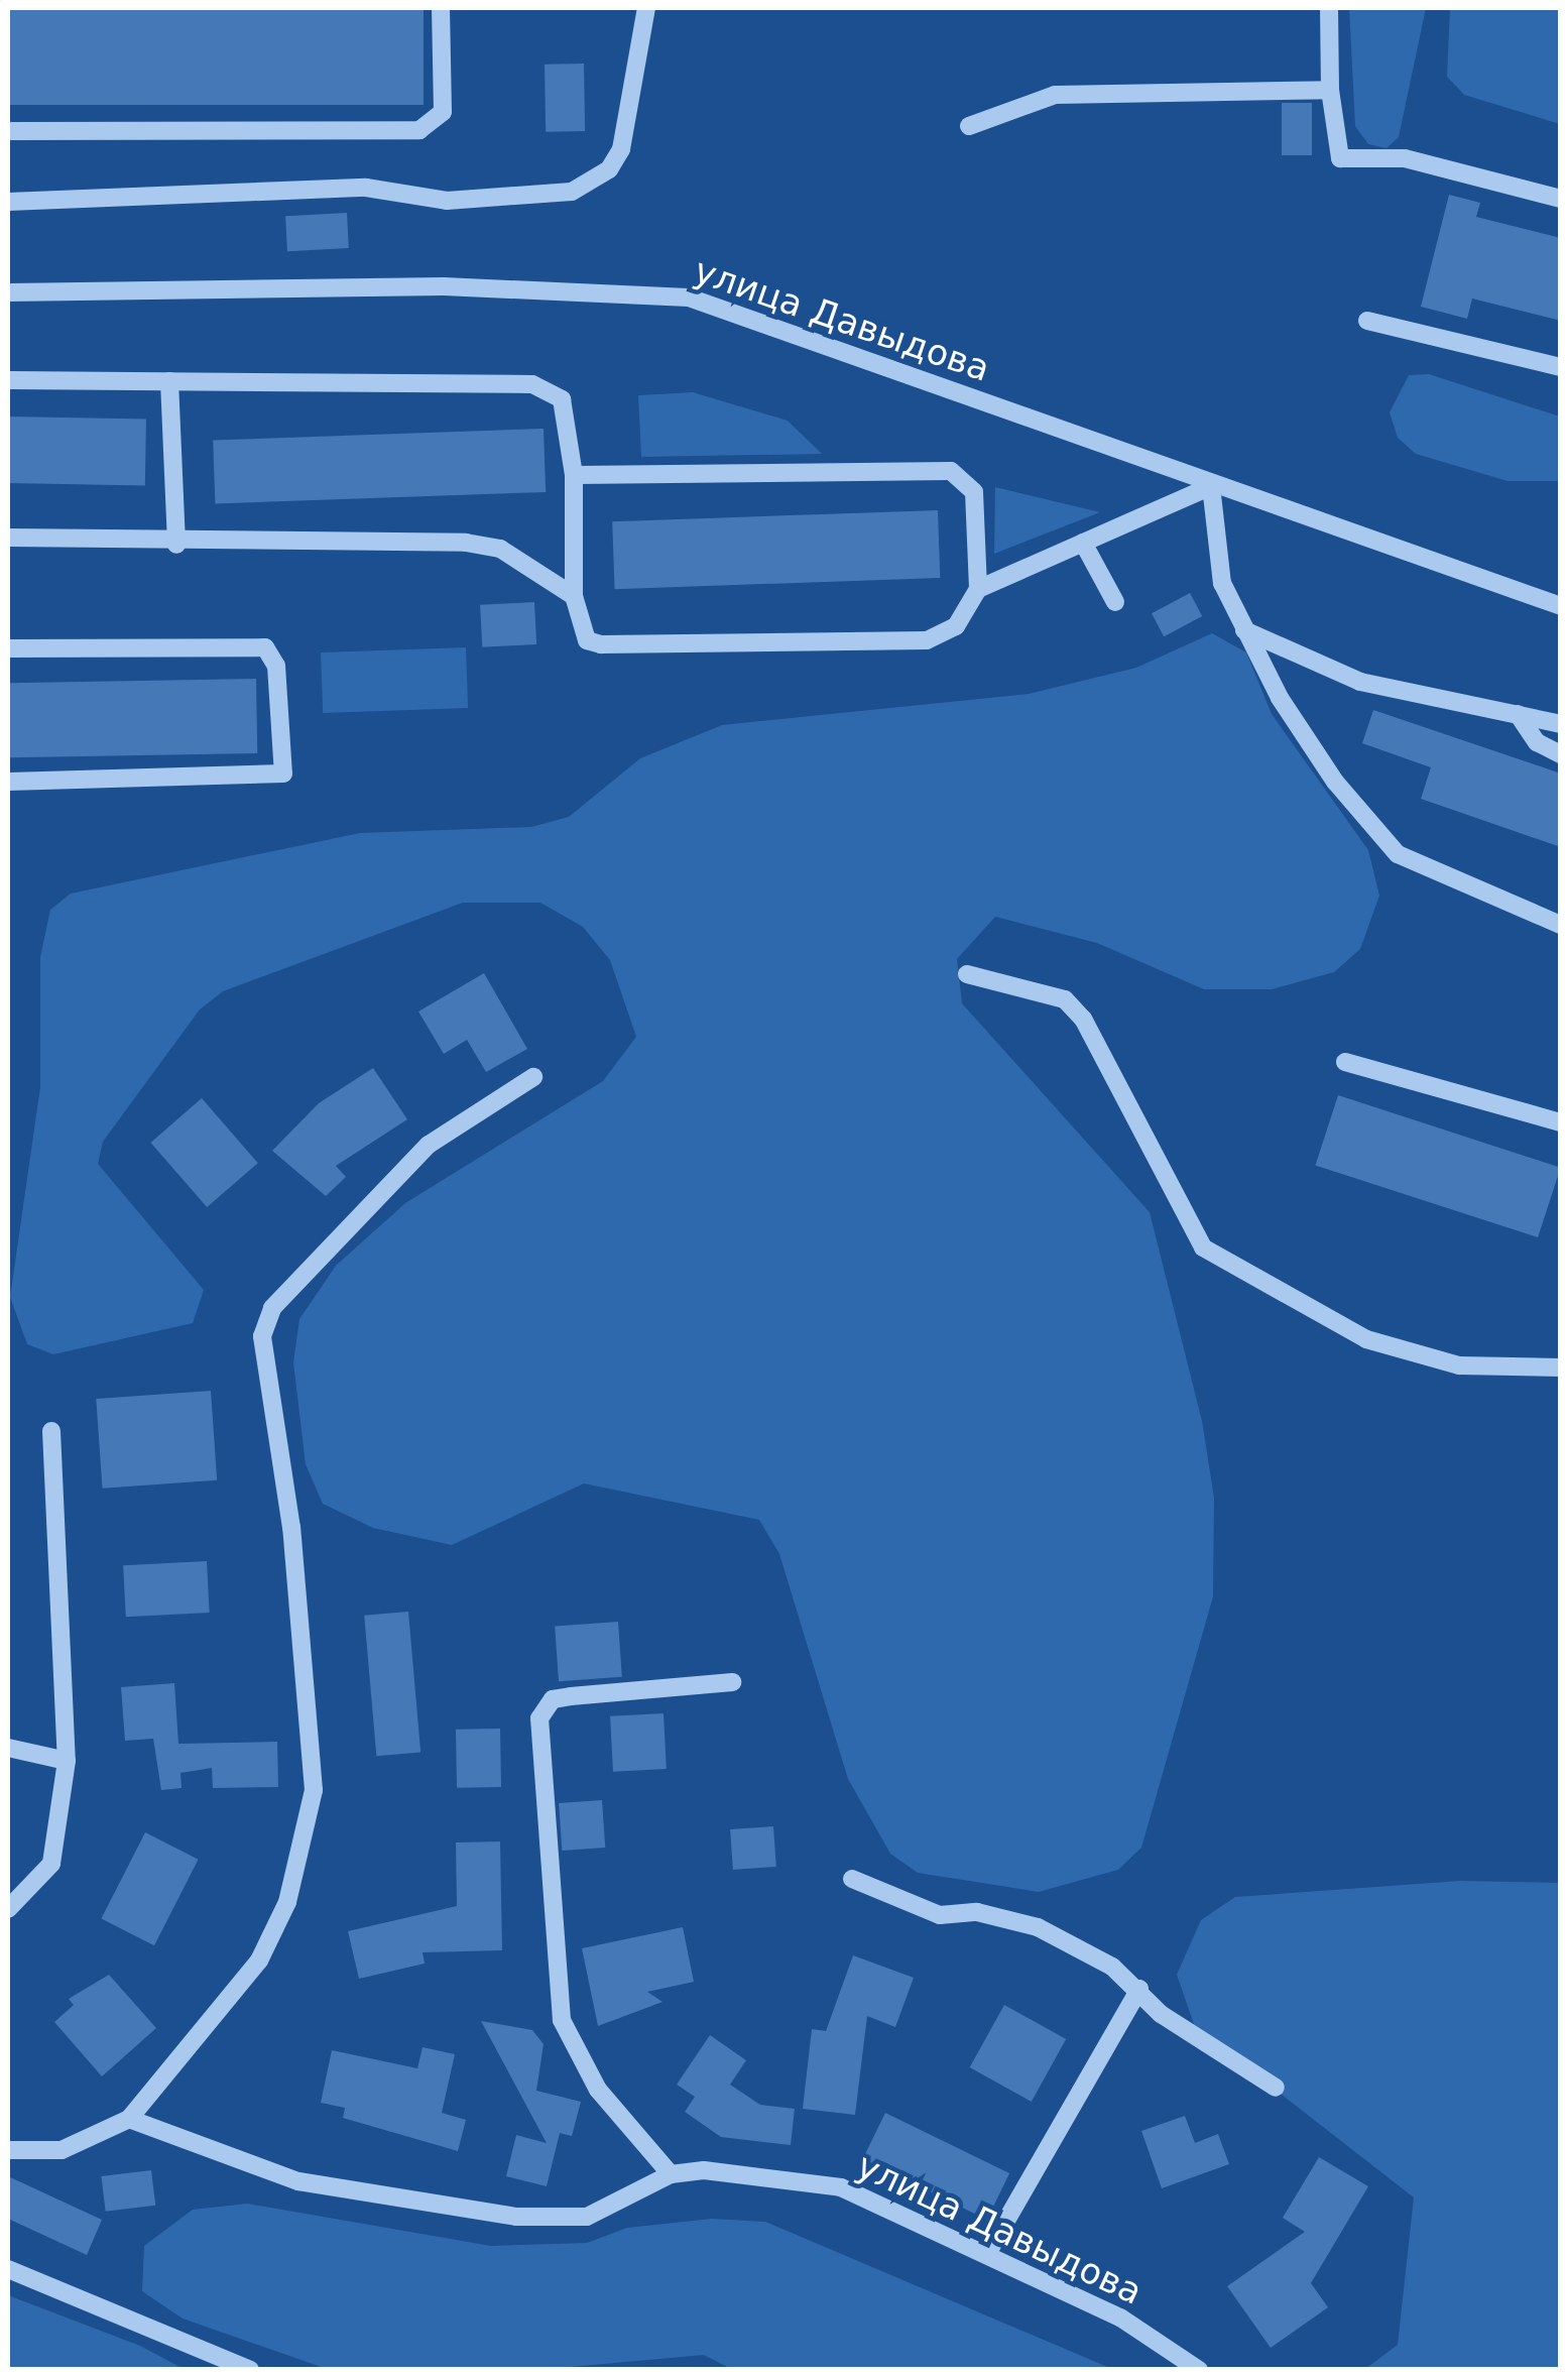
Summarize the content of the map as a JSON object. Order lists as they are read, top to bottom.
{
  "streets": {
    "street": ["улица Давыдова"]
  }
}
